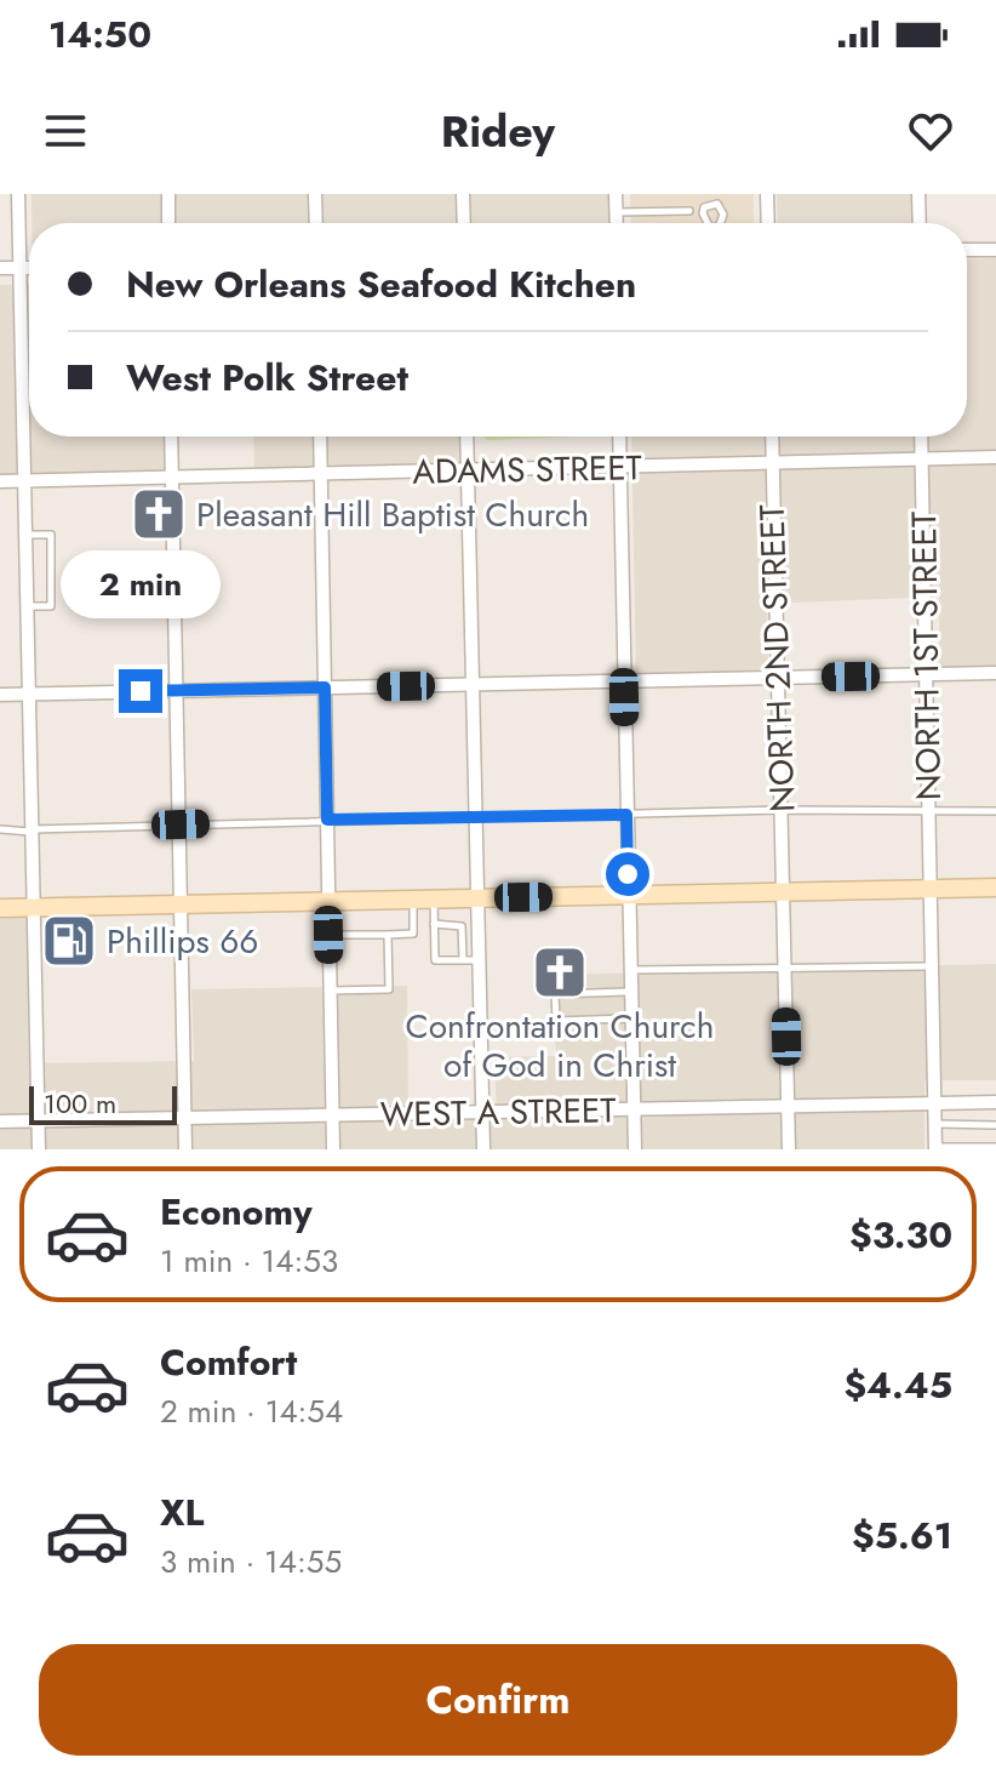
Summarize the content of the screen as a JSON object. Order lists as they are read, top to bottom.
{
  "streets": {
    "street": [
      "ADAMS STREET",
      "NORTH 1ST STREET",
      "NORTH 2ND STREET",
      "WEST A STREET"
    ]
  },
  "crossings": [
    ["ADAMS STREET", "NORTH 1ST STREET"],
    ["ADAMS STREET", "NORTH 2ND STREET"],
    ["NORTH 1ST STREET", "WEST A STREET"],
    ["NORTH 2ND STREET", "WEST A STREET"]
  ],
  "places": {
    "church": ["Pleasant Hill Baptist Church", "Confrontation Church of God in Christ"],
    "fuel station": ["Phillips 66"]
  },
  "scale_bar": "100 m",
  "page": {
    "status": "14:50",
    "header": "Ridey",
    "banner": ["New Orleans Seafood Kitchen", "West Polk Street"],
    "bubble": "2 min",
    "scale": "100 m",
    "list": [
      {
        "name": "Economy",
        "note": "1 min · 14:53",
        "value": "$3.30"
      },
      {
        "name": "Comfort",
        "note": "2 min · 14:54",
        "value": "$4.45"
      },
      {
        "name": "XL",
        "note": "3 min · 14:55",
        "value": "$5.61"
      }
    ],
    "buttons": "Confirm"
  }
}
